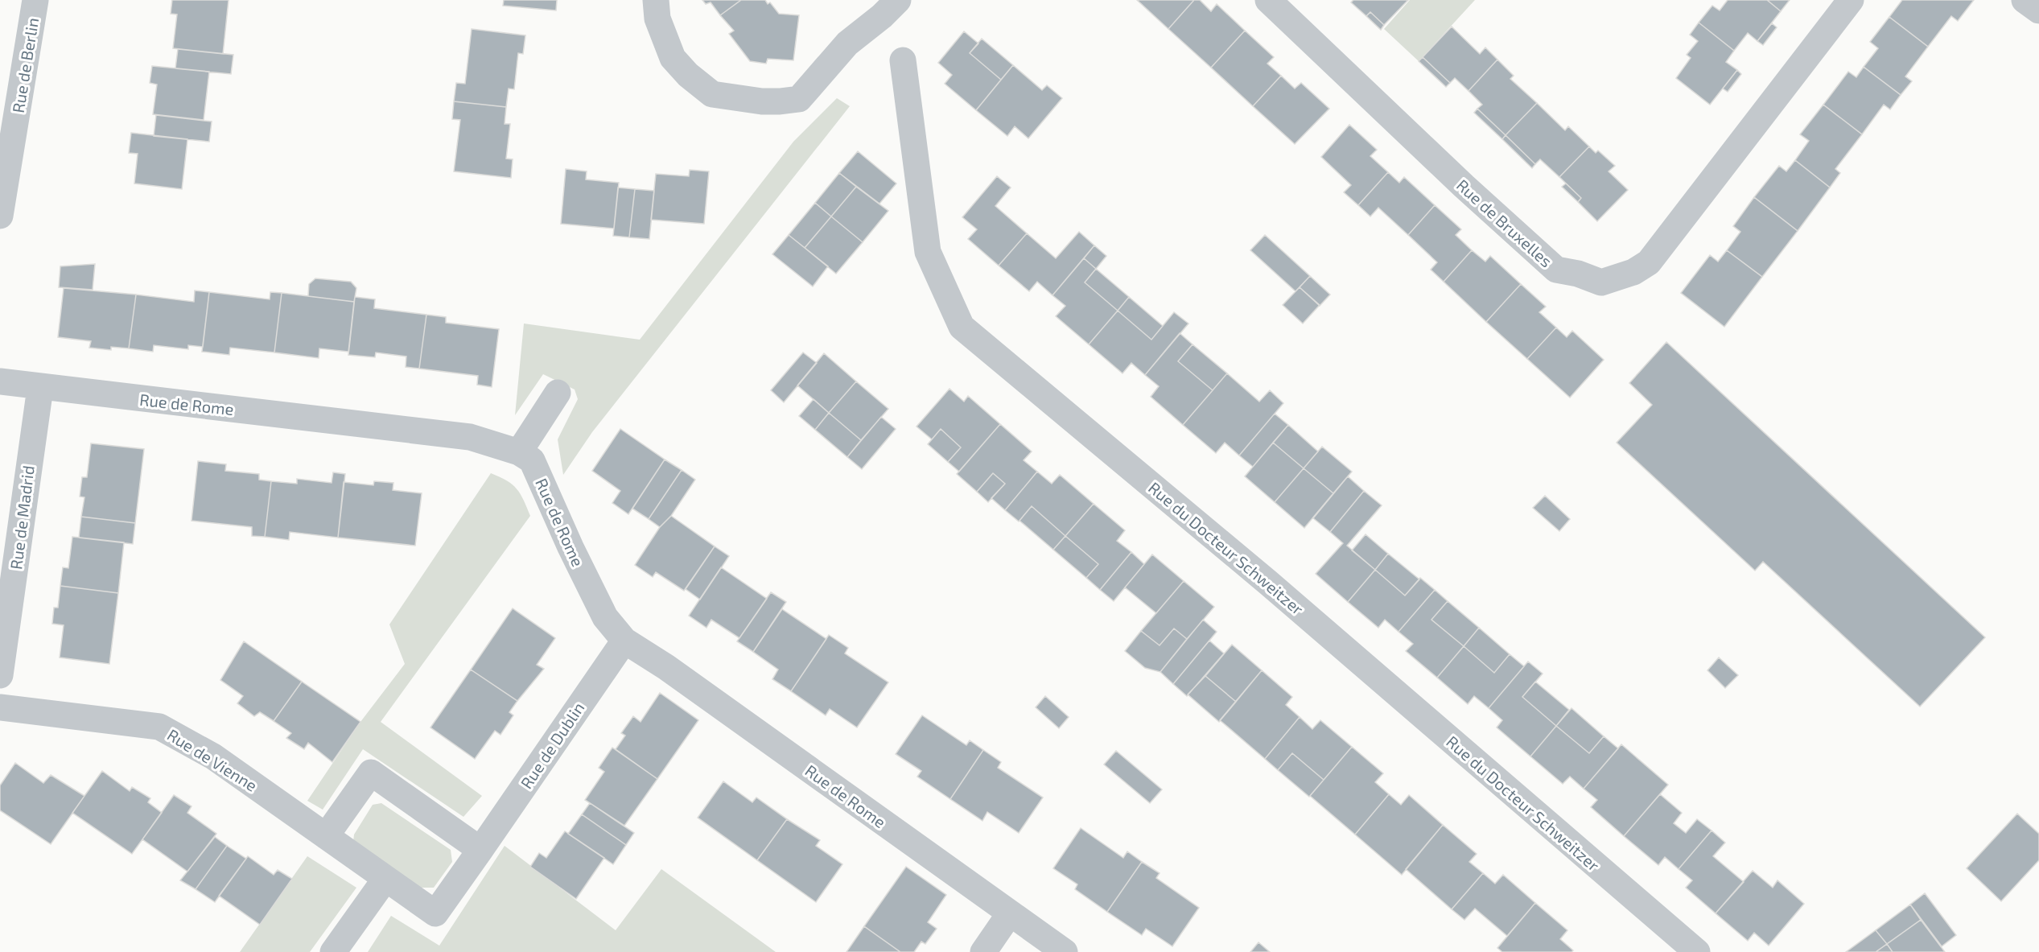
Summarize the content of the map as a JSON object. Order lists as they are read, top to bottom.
{
  "streets": {
    "street": [
      "Rue de Berlin",
      "Rue de Bruxelles",
      "Rue de Rome",
      "Rue de Madrid",
      "Rue du Docteur Schweitzer",
      "Rue de Dublin",
      "Rue de Vienne"
    ]
  },
  "crossings": [
    ["Rue de Rome", "Rue de Madrid"],
    ["Rue de Rome", "Rue de Dublin"],
    ["Rue de Dublin", "Rue de Vienne"]
  ]
}
